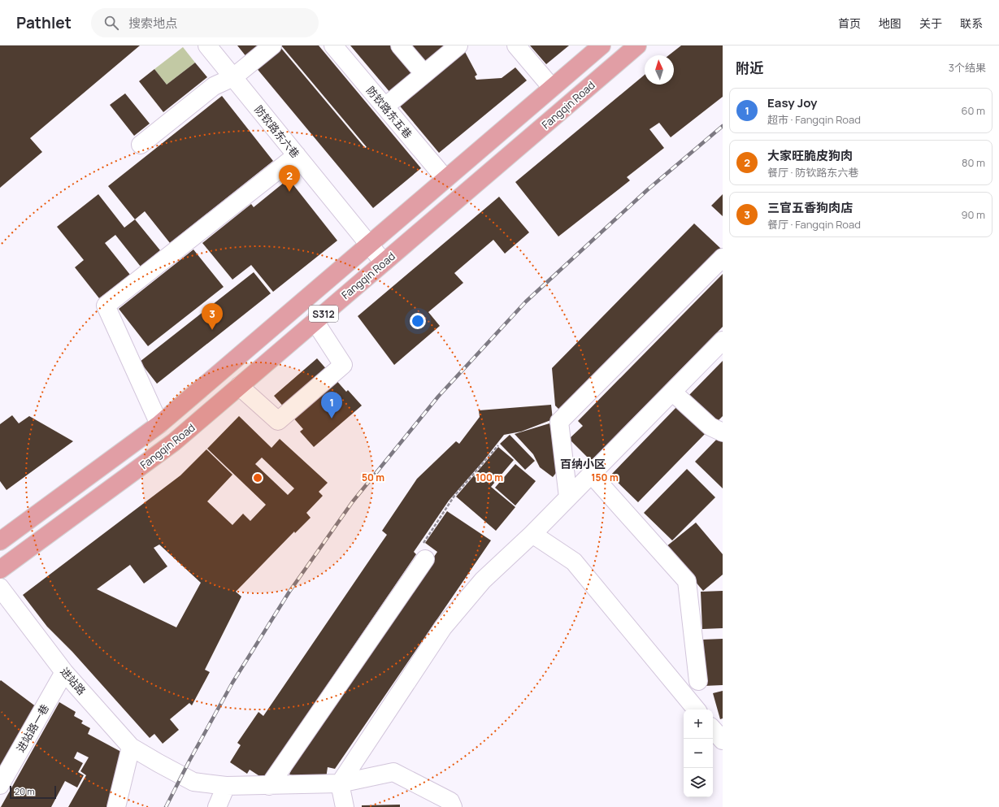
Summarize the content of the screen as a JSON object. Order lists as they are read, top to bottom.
{
  "streets": {
    "main road": ["Fangqin Road", "S312"],
    "street": [
      "防钦路东五巷",
      "防钦路东六巷",
      "进站路",
      "进站路一巷"
    ]
  },
  "crossings": [
    ["Fangqin Road", "防钦路东五巷"],
    ["Fangqin Road", "防钦路东六巷"],
    ["进站路", "进站路一巷"]
  ],
  "districts": ["百纳小区"],
  "scale_bar": "20 m",
  "north": "top",
  "page": {
    "header": "Pathlet",
    "search": "搜索地点",
    "nav": [
      "首页",
      "地图",
      "关于",
      "联系"
    ],
    "heading": ["附近", "3个结果"],
    "list": [
      {
        "mark": "1",
        "name": "Easy Joy",
        "note": "超市 · Fangqin Road",
        "value": "60 m"
      },
      {
        "mark": "2",
        "name": "大家旺脆皮狗肉",
        "note": "餐厅 · 防钦路东六巷",
        "value": "80 m"
      },
      {
        "mark": "3",
        "name": "三官五香狗肉店",
        "note": "餐厅 · Fangqin Road",
        "value": "90 m"
      }
    ],
    "pins": ["2", "3", "1"],
    "map_buttons": ["+", "−"],
    "scale": "20 m"
  },
  "rings": ["50 m", "100 m", "150 m"]
}
